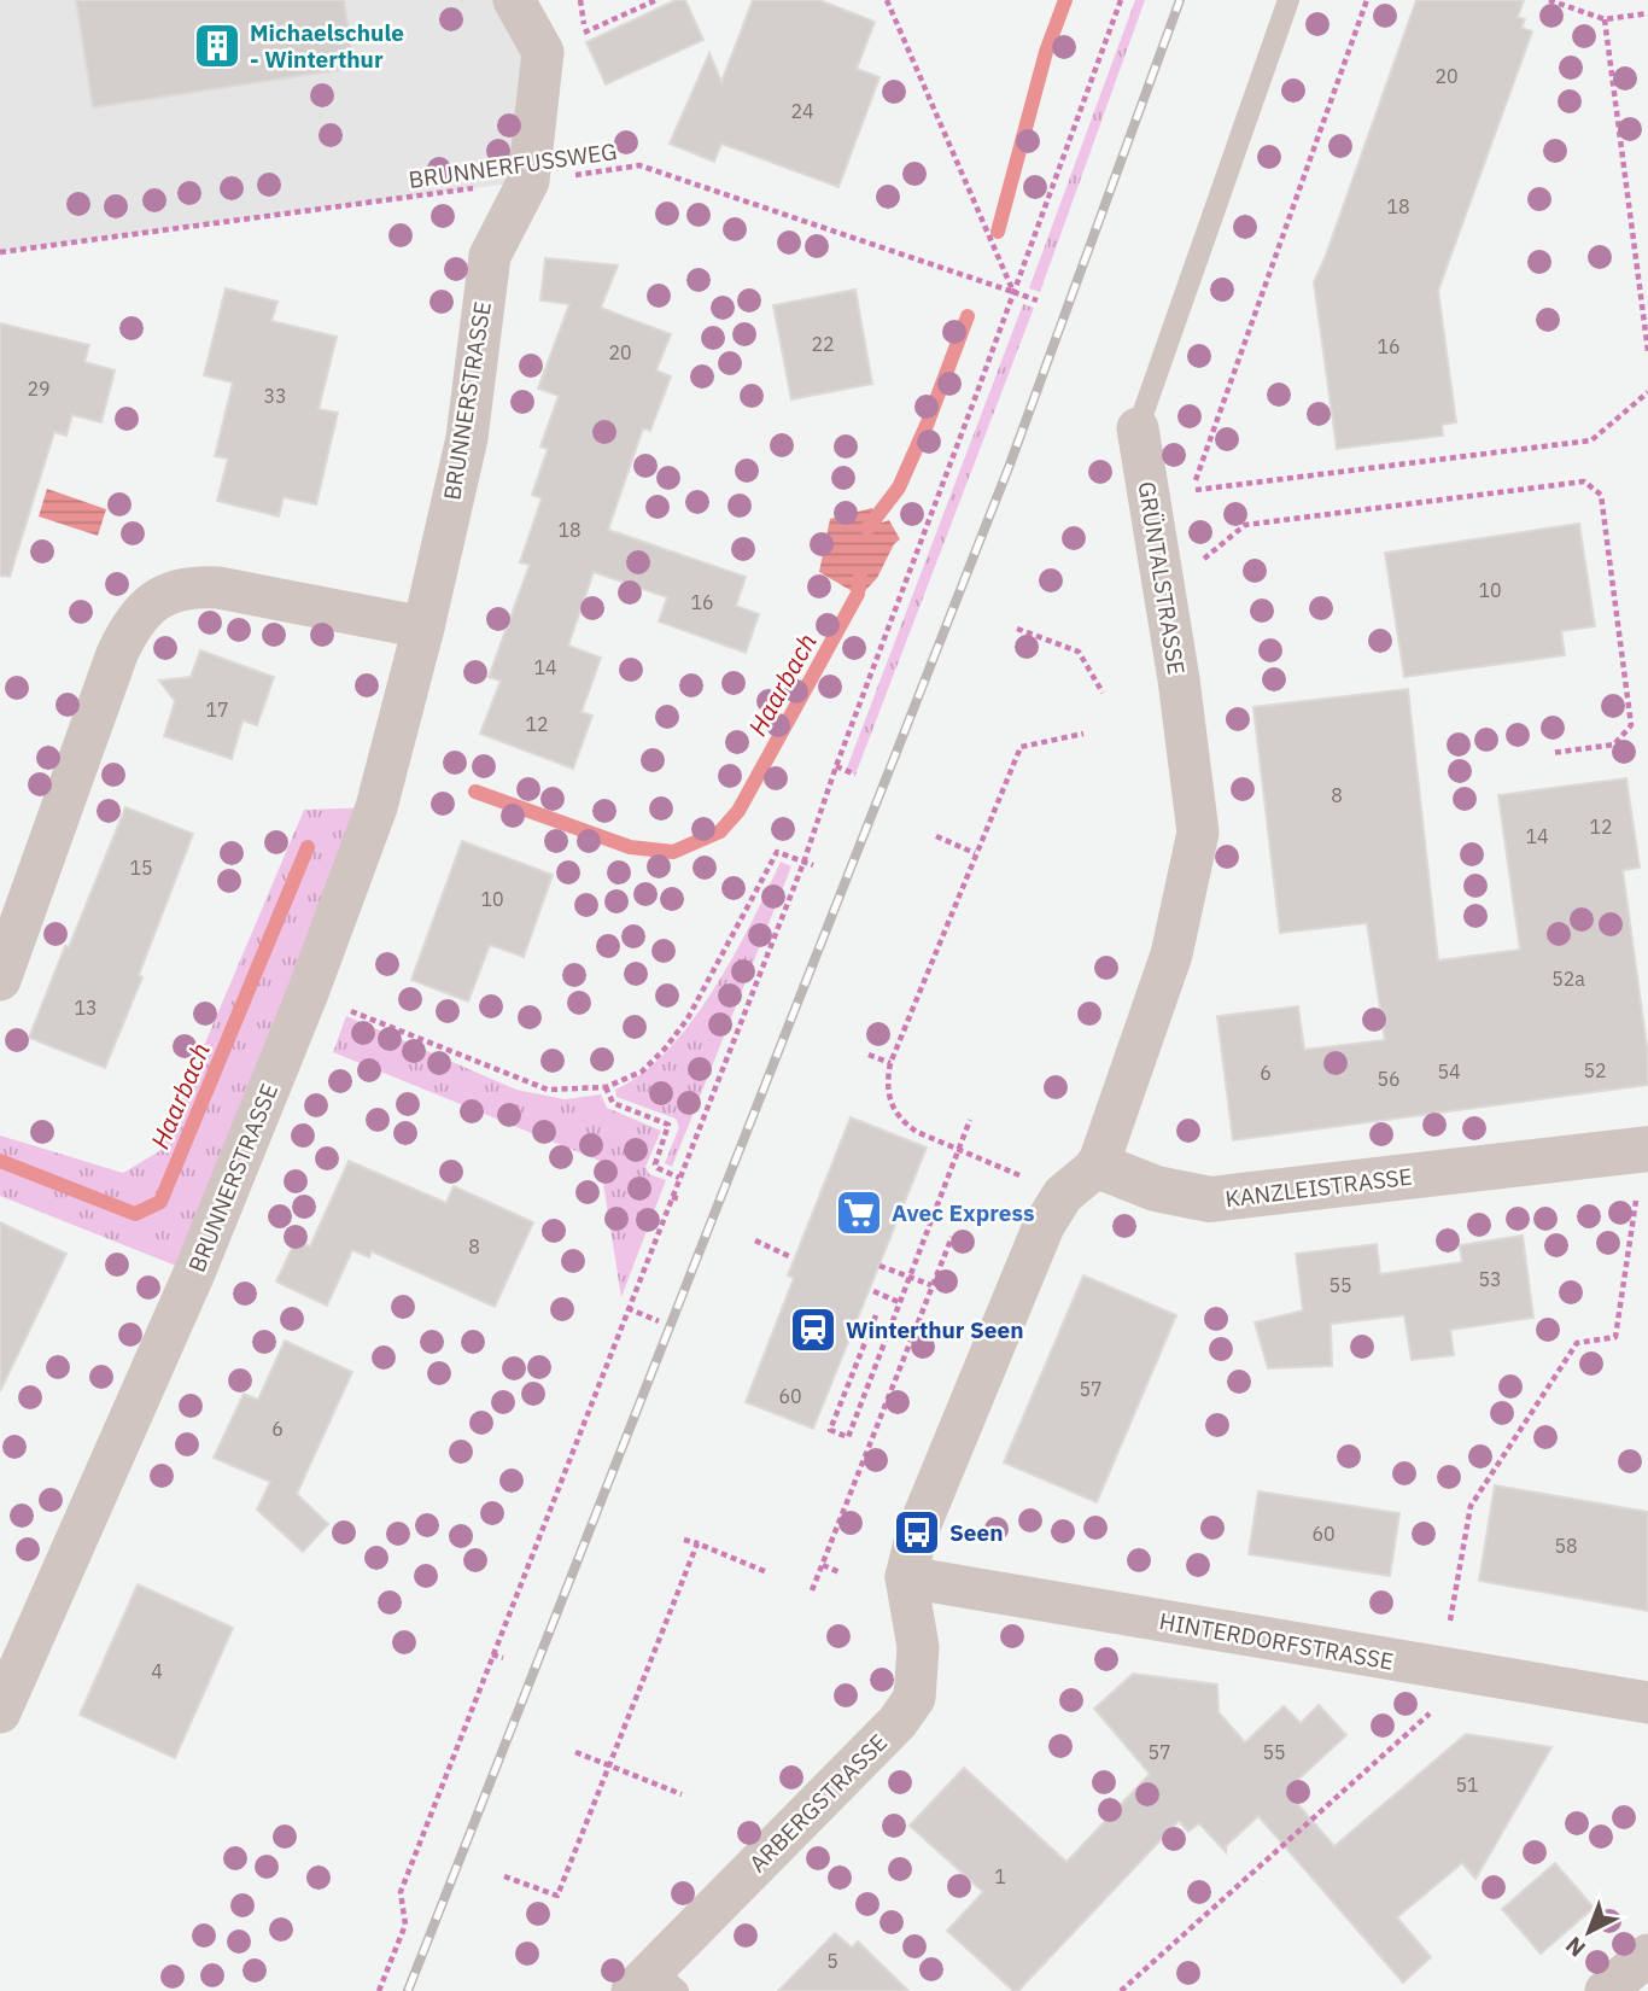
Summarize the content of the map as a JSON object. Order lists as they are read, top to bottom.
{
  "streets": {
    "street": [
      "BRUNNERSTRASSE",
      "GRÜNTALSTRASSE",
      "KANZLEISTRASSE",
      "HINTERDORFSTRASSE",
      "ARBERGSTRASSE"
    ],
    "path": ["BRUNNERFUSSWEG"]
  },
  "crossings": [
    ["BRUNNERFUSSWEG", "BRUNNERSTRASSE"],
    ["GRÜNTALSTRASSE", "KANZLEISTRASSE"],
    ["HINTERDORFSTRASSE", "ARBERGSTRASSE"]
  ],
  "water": ["Haarbach"],
  "places": {
    "building": ["Michaelschule - Winterthur"],
    "supermarket": ["Avec Express"],
    "station": ["Winterthur Seen"],
    "bus stop": ["Seen"]
  },
  "house_numbers": [
    "20",
    "24",
    "18",
    "22",
    "16",
    "20",
    "29",
    "33",
    "18",
    "10",
    "16",
    "14",
    "17",
    "12",
    "8",
    "12",
    "14",
    "15",
    "10",
    "52a",
    "13",
    "52",
    "54",
    "6",
    "56",
    "8",
    "53",
    "55",
    "57",
    "60",
    "6",
    "60",
    "58",
    "4",
    "57",
    "55",
    "51",
    "1",
    "5"
  ],
  "north": "bottom left"
}
